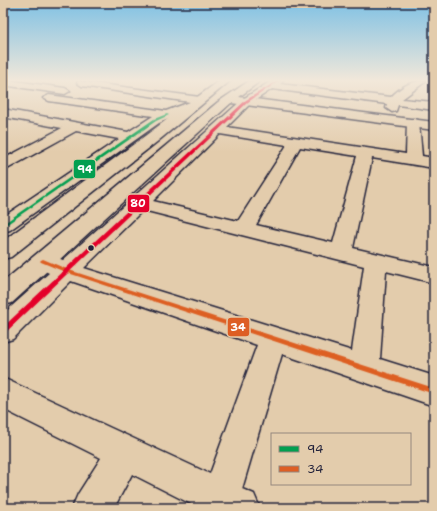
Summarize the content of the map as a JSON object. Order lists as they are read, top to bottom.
{
  "lines": ["transit line 80", "transit line 94", "transit line 34"],
  "legend": ["94", "34"]
}
